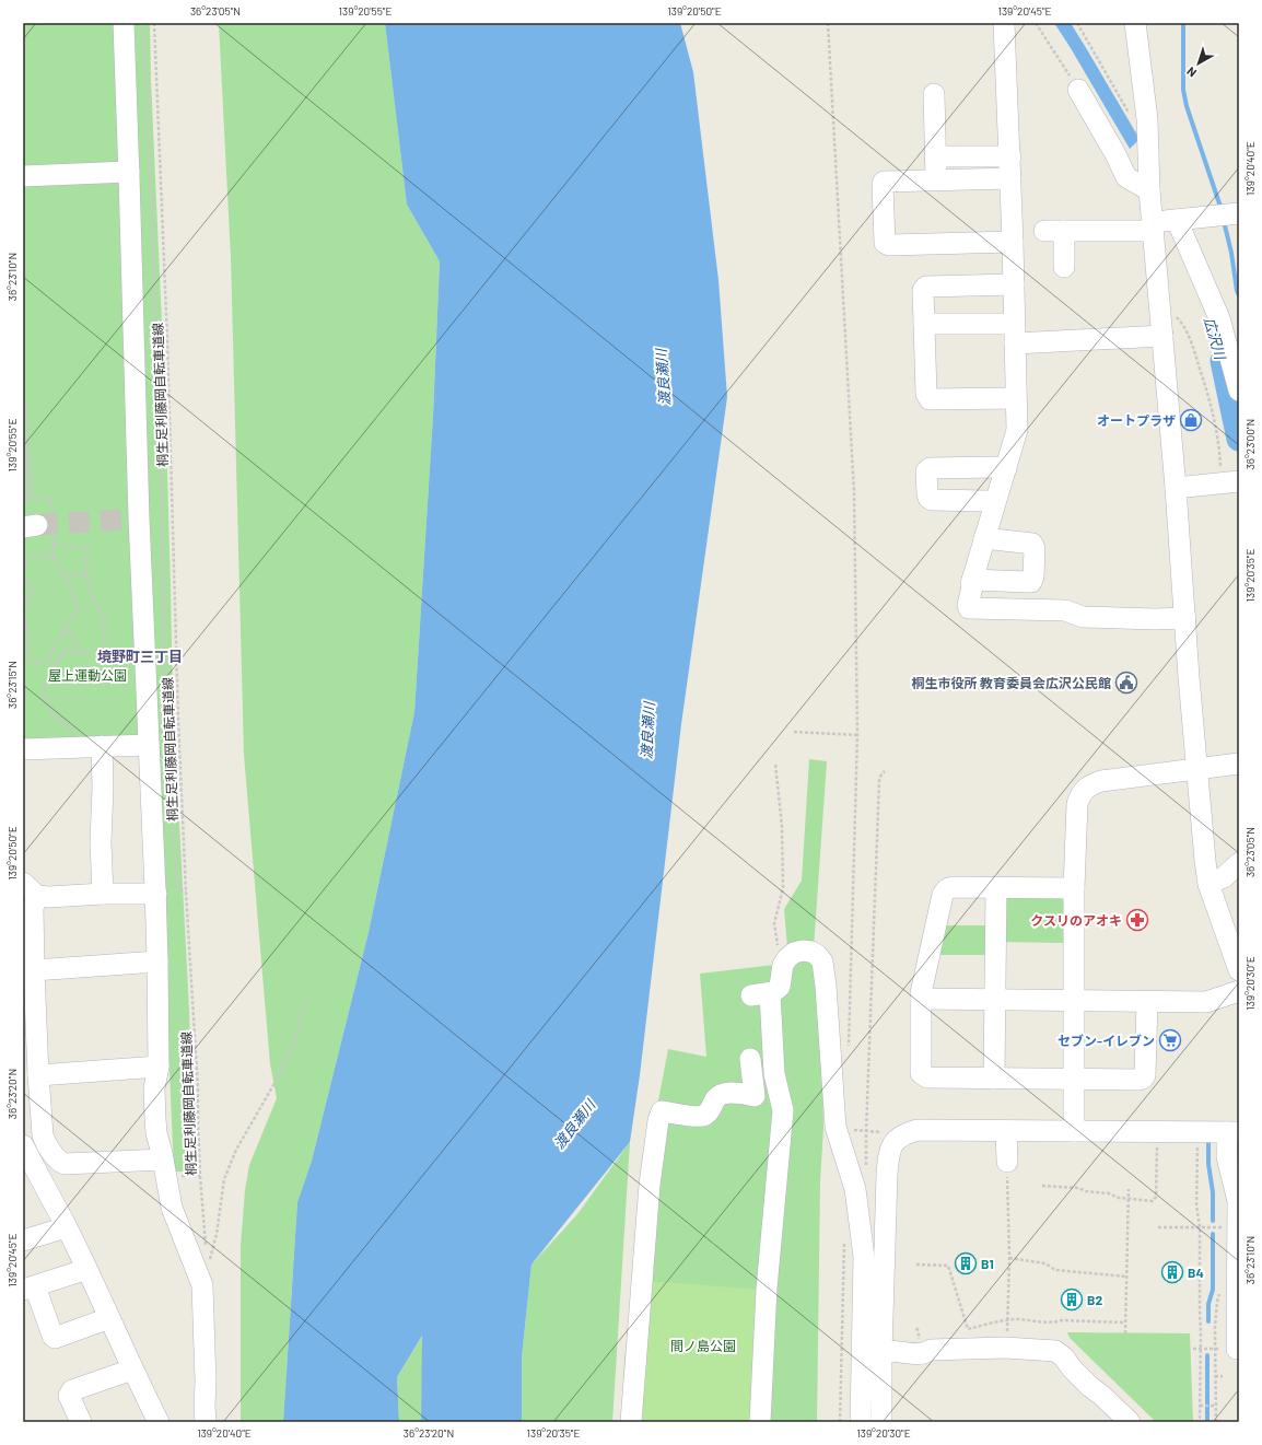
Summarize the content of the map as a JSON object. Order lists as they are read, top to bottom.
{
  "streets": {
    "path": ["桐生足利藤岡自転車道線"]
  },
  "districts": ["境野町三丁目"],
  "water": ["広沢川", "渡良瀬川"],
  "parks": ["屋上運動公園", "間ノ島公園"],
  "places": {
    "shop": ["オートプラザ"],
    "public building": ["桐生市役所 教育委員会広沢公民館"],
    "pharmacy": ["クスリのアオキ"],
    "supermarket": ["セブン-イレブン"],
    "building": ["B1", "B4", "B2"]
  },
  "north": "bottom left",
  "coordinates": [
    "36°23'05\"N",
    "139°20'55\"E",
    "139°20'50\"E",
    "139°20'45\"E",
    "139°20'40\"E",
    "36°23'10\"N",
    "36°23'00\"N",
    "139°20'35\"E",
    "36°23'15\"N",
    "139°20'30\"E",
    "36°23'20\"N"
  ]
}
